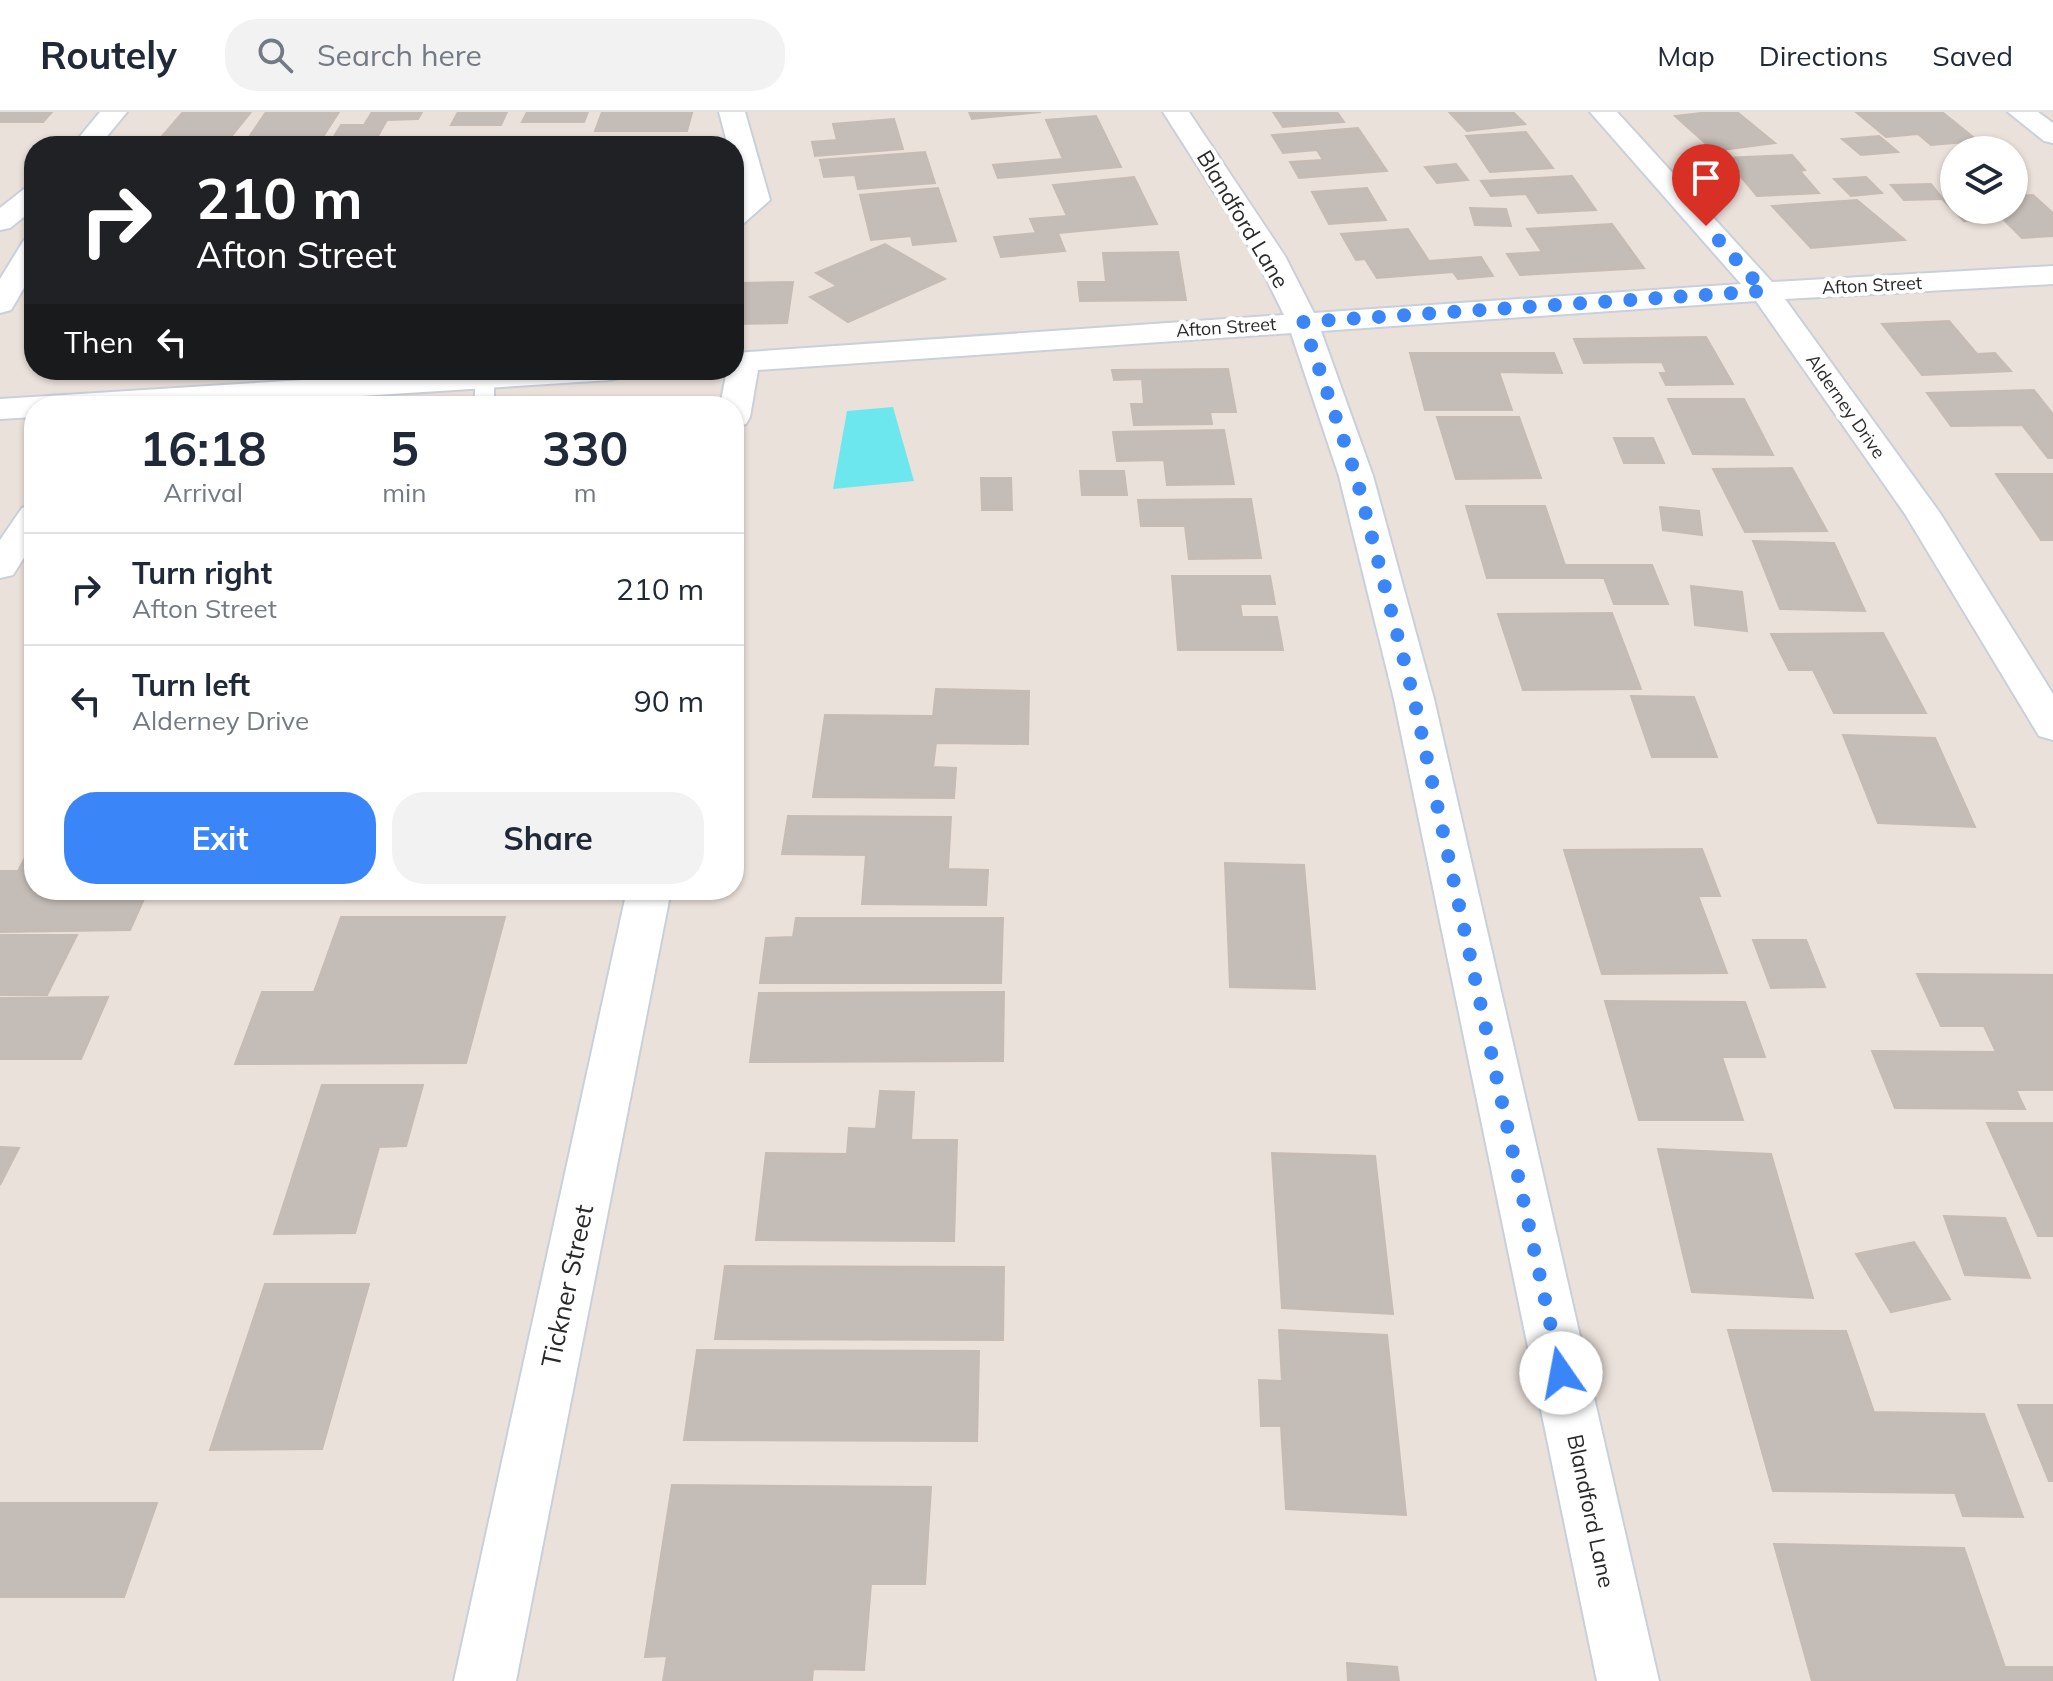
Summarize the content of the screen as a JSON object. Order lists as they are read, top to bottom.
{
  "streets": {
    "street": [
      "Blandford Lane",
      "Afton Street",
      "Alderney Drive",
      "Tickner Street"
    ]
  },
  "crossings": [
    ["Blandford Lane", "Afton Street"],
    ["Afton Street", "Alderney Drive"]
  ],
  "page": {
    "header": "Routely",
    "search": "Search here",
    "nav": ["Map", "Directions", "Saved"],
    "turn": ["210 m", "Afton Street"],
    "then": "Then",
    "eta": [
      "16:18",
      "Arrival",
      "5",
      "min",
      "330",
      "m"
    ],
    "list": [
      {
        "name": "Turn right",
        "note": "Afton Street",
        "value": "210 m"
      },
      {
        "name": "Turn left",
        "note": "Alderney Drive",
        "value": "90 m"
      }
    ],
    "buttons": ["Exit", "Share"]
  }
}
